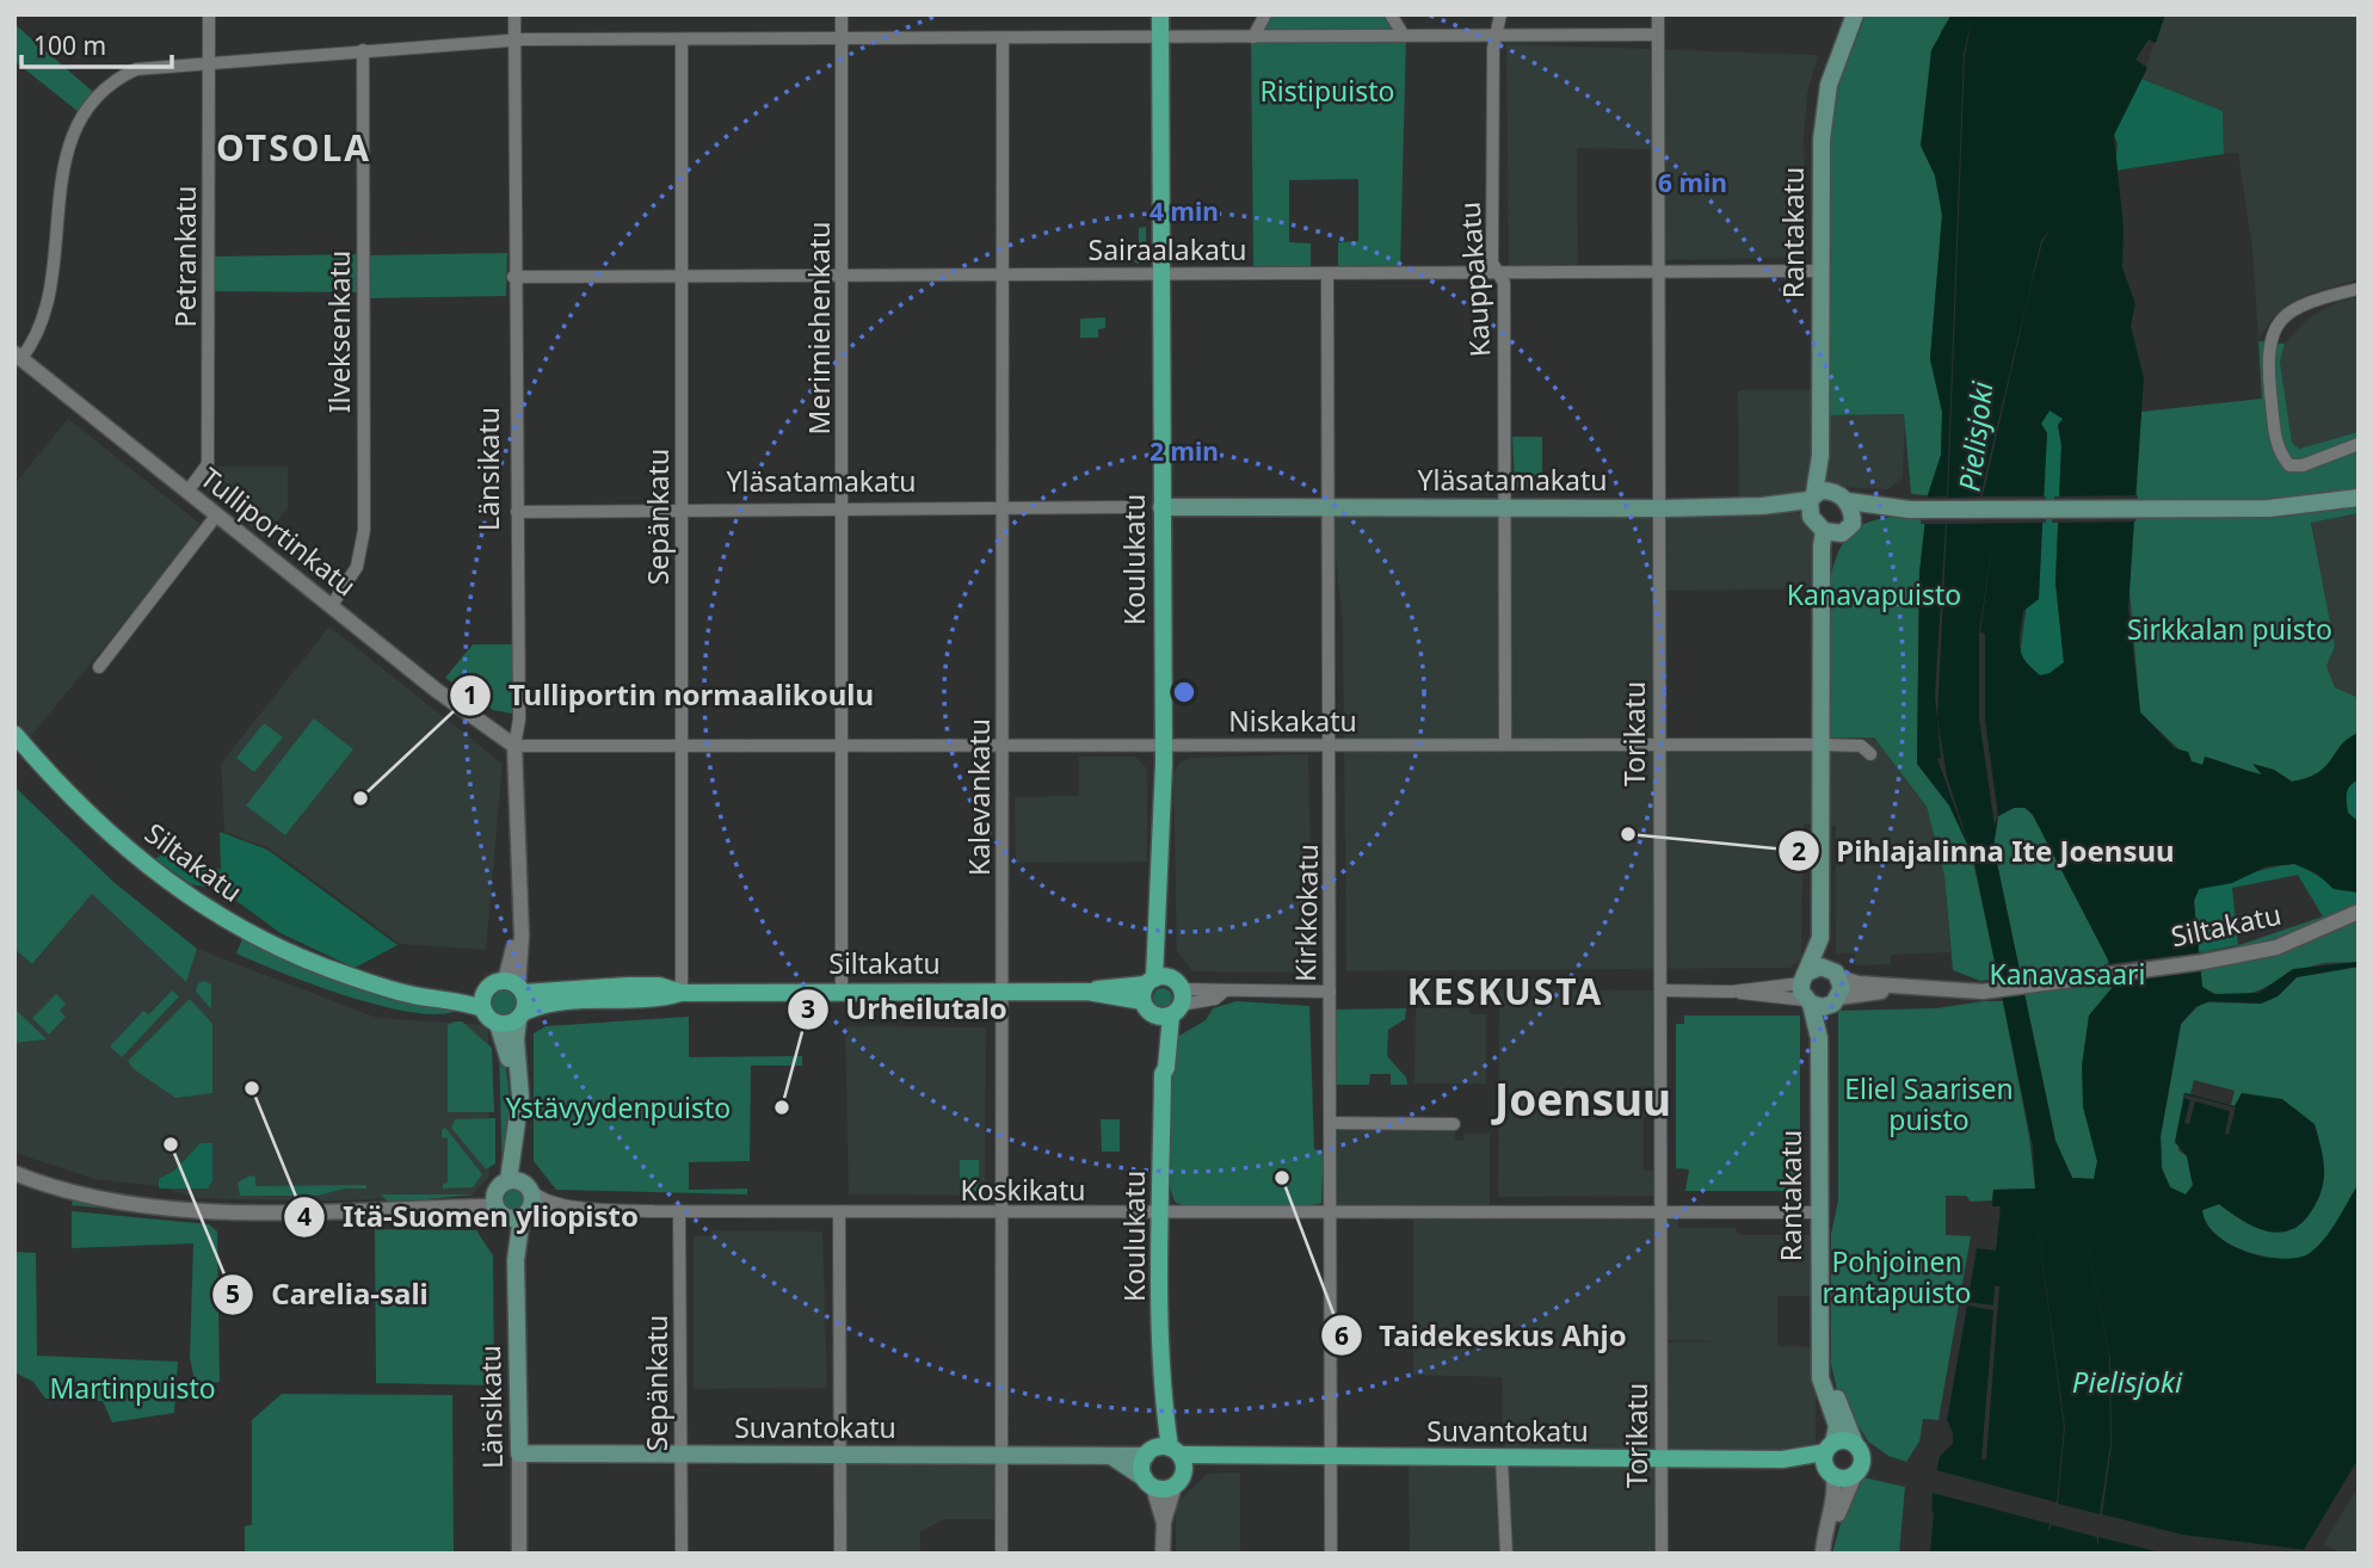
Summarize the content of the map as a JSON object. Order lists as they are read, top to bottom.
{
  "streets": {
    "main road": [
      "Rantakatu",
      "Länsikatu",
      "Yläsatamakatu",
      "Koulukatu",
      "Siltakatu",
      "Suvantokatu"
    ],
    "street": [
      "Sairaalakatu",
      "Petrankatu",
      "Kauppakatu",
      "Merimiehenkatu",
      "Ilveksenkatu",
      "Sepänkatu",
      "Tulliportinkatu",
      "Niskakatu",
      "Torikatu",
      "Kalevankatu",
      "Kirkkokatu",
      "Koskikatu"
    ]
  },
  "crossings": [
    ["Rantakatu", "Sairaalakatu"],
    ["Rantakatu", "Yläsatamakatu"],
    ["Rantakatu", "Siltakatu"],
    ["Rantakatu", "Koskikatu"],
    ["Rantakatu", "Suvantokatu"],
    ["Sairaalakatu", "Kauppakatu"],
    ["Sairaalakatu", "Merimiehenkatu"],
    ["Sairaalakatu", "Länsikatu"],
    ["Sairaalakatu", "Sepänkatu"],
    ["Sairaalakatu", "Koulukatu"],
    ["Sairaalakatu", "Torikatu"],
    ["Sairaalakatu", "Kalevankatu"],
    ["Sairaalakatu", "Kirkkokatu"],
    ["Petrankatu", "Tulliportinkatu"],
    ["Kauppakatu", "Yläsatamakatu"],
    ["Kauppakatu", "Niskakatu"],
    ["Merimiehenkatu", "Yläsatamakatu"],
    ["Merimiehenkatu", "Niskakatu"],
    ["Merimiehenkatu", "Siltakatu"],
    ["Ilveksenkatu", "Tulliportinkatu"],
    ["Länsikatu", "Yläsatamakatu"],
    ["Länsikatu", "Tulliportinkatu"],
    ["Länsikatu", "Niskakatu"],
    ["Länsikatu", "Siltakatu"],
    ["Länsikatu", "Koskikatu"],
    ["Länsikatu", "Suvantokatu"],
    ["Yläsatamakatu", "Sepänkatu"],
    ["Yläsatamakatu", "Koulukatu"],
    ["Yläsatamakatu", "Torikatu"],
    ["Yläsatamakatu", "Kalevankatu"],
    ["Yläsatamakatu", "Kirkkokatu"],
    ["Sepänkatu", "Niskakatu"],
    ["Sepänkatu", "Siltakatu"],
    ["Sepänkatu", "Koskikatu"],
    ["Sepänkatu", "Suvantokatu"],
    ["Tulliportinkatu", "Niskakatu"],
    ["Koulukatu", "Niskakatu"],
    ["Koulukatu", "Siltakatu"],
    ["Koulukatu", "Koskikatu"],
    ["Koulukatu", "Suvantokatu"],
    ["Niskakatu", "Torikatu"],
    ["Niskakatu", "Kalevankatu"],
    ["Niskakatu", "Kirkkokatu"],
    ["Torikatu", "Koskikatu"],
    ["Torikatu", "Suvantokatu"],
    ["Kalevankatu", "Siltakatu"],
    ["Kalevankatu", "Koskikatu"],
    ["Kalevankatu", "Suvantokatu"],
    ["Siltakatu", "Kirkkokatu"],
    ["Kirkkokatu", "Koskikatu"],
    ["Kirkkokatu", "Suvantokatu"]
  ],
  "districts": ["OTSOLA", "KESKUSTA", "Joensuu"],
  "water": ["Pielisjoki"],
  "parks": [
    "Ristipuisto",
    "Kanavapuisto",
    "Sirkkalan puisto",
    "Kanavasaari",
    "Eliel Saarisen puisto",
    "Ystävyydenpuisto",
    "Pohjoinen rantapuisto",
    "Martinpuisto"
  ],
  "places": [
    "Tulliportin normaalikoulu",
    "Pihlajalinna Ite Joensuu",
    "Itä-Suomen yliopisto",
    "Urheilutalo",
    "Carelia-sali",
    "Taidekeskus Ahjo"
  ],
  "scale_bar": "100 m",
  "rings": ["6 min", "4 min", "2 min"]
}
